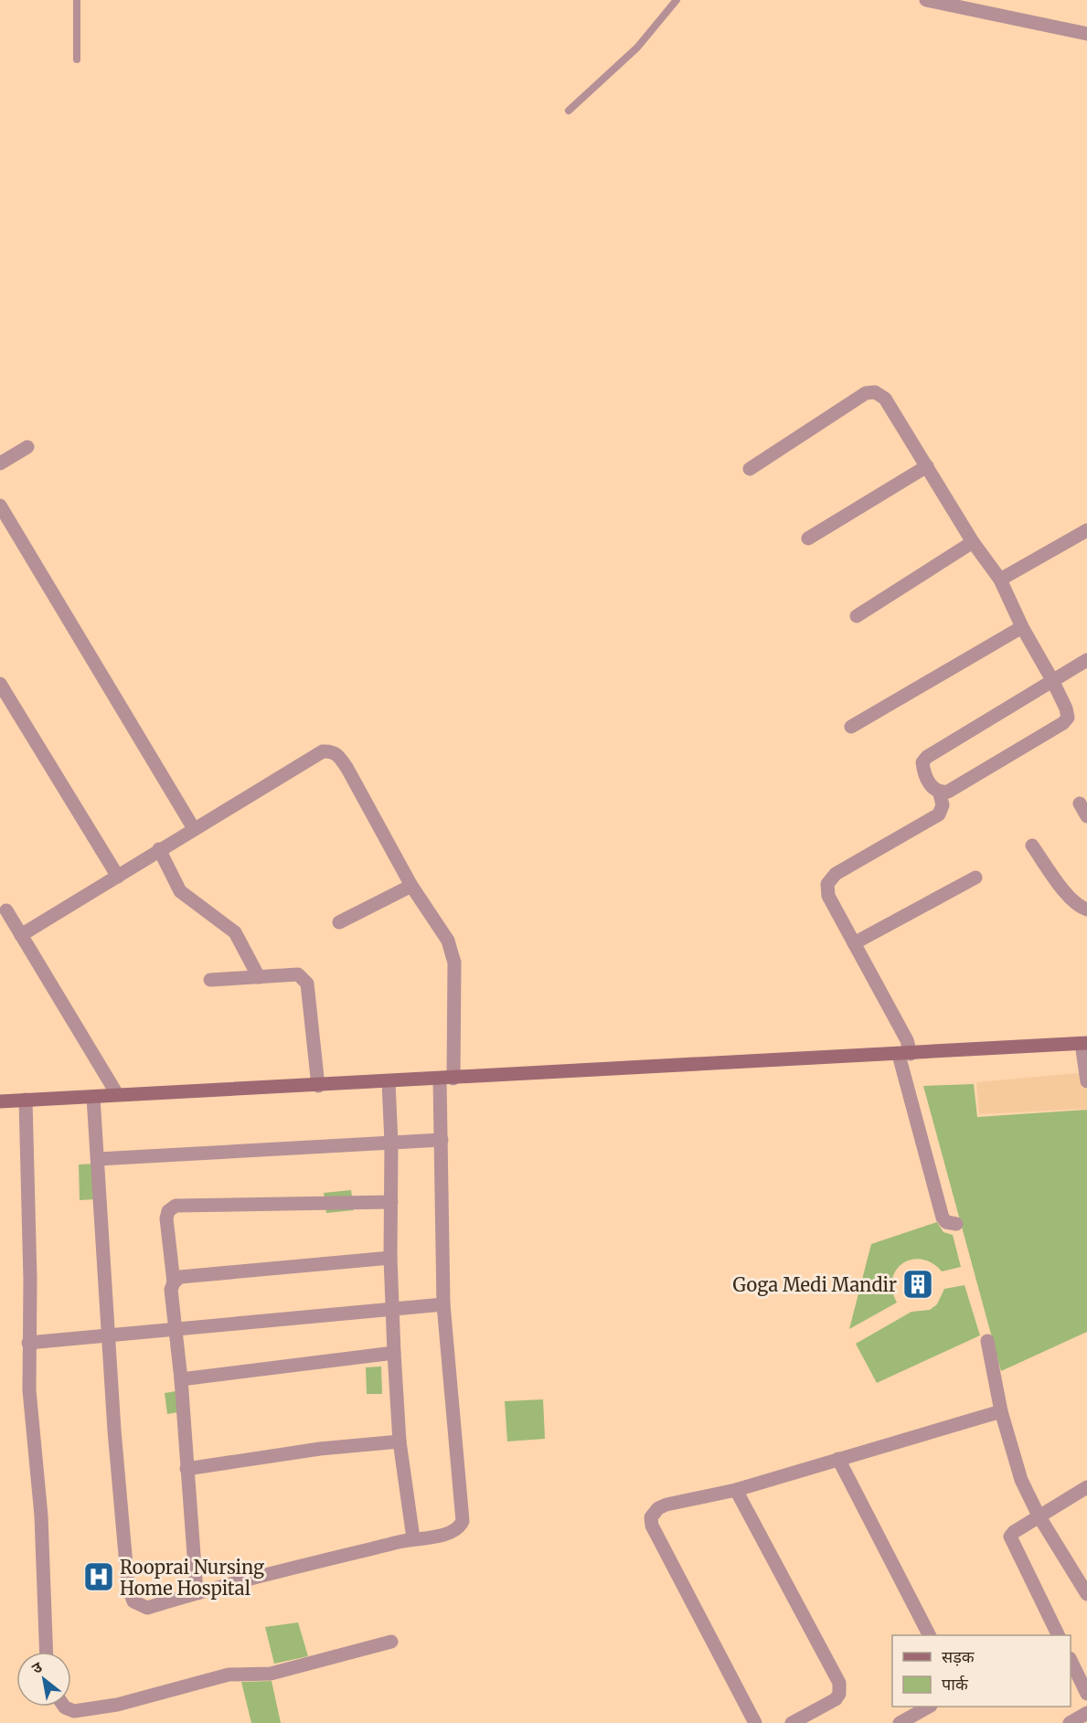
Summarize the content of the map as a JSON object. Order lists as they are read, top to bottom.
{
  "places": {
    "building": ["Goga Medi Mandir"],
    "hospital": ["Rooprai Nursing Home Hospital"]
  },
  "legend": ["सड़क", "पार्क"],
  "north": "top left"
}
